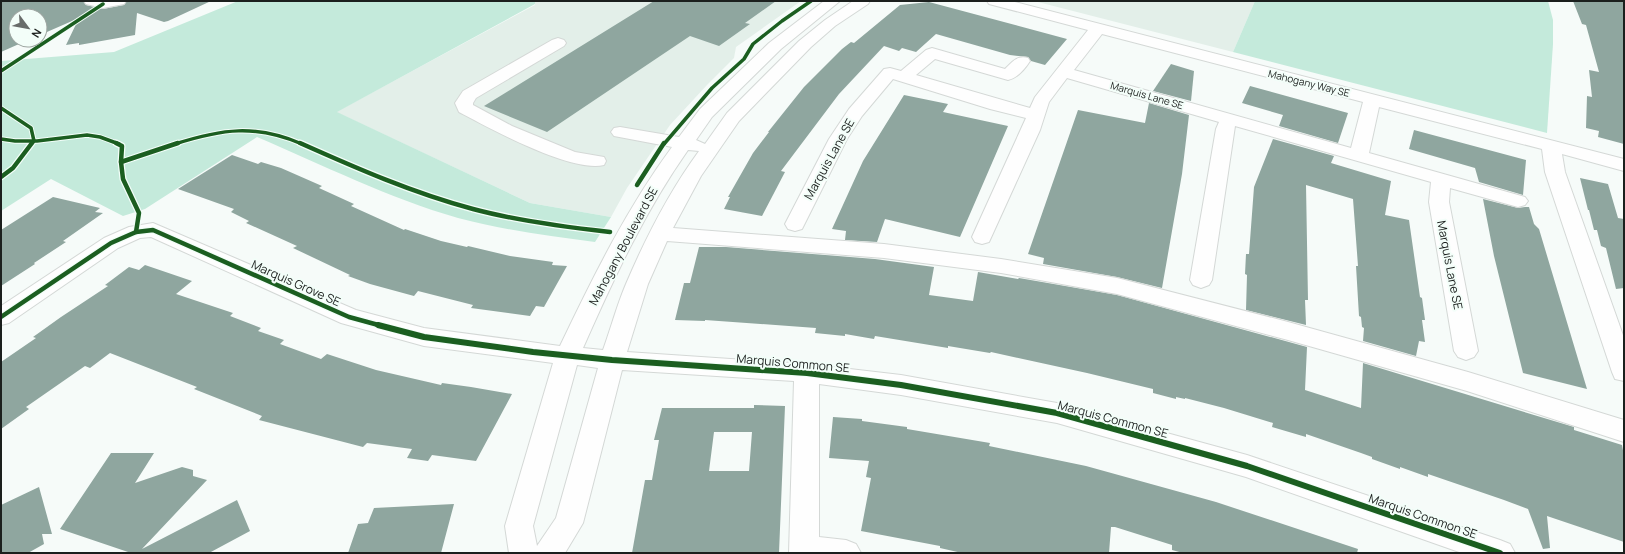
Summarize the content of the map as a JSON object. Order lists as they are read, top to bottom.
{
  "streets": {
    "street": [
      "Mahogany Way SE",
      "Marquis Lane SE",
      "Mahogany Boulevard SE",
      "Marquis Grove SE",
      "Marquis Common SE"
    ]
  },
  "crossings": [
    ["Mahogany Boulevard SE", "Marquis Grove SE"],
    ["Marquis Grove SE", "Marquis Common SE"]
  ],
  "north": "bottom right"
}
